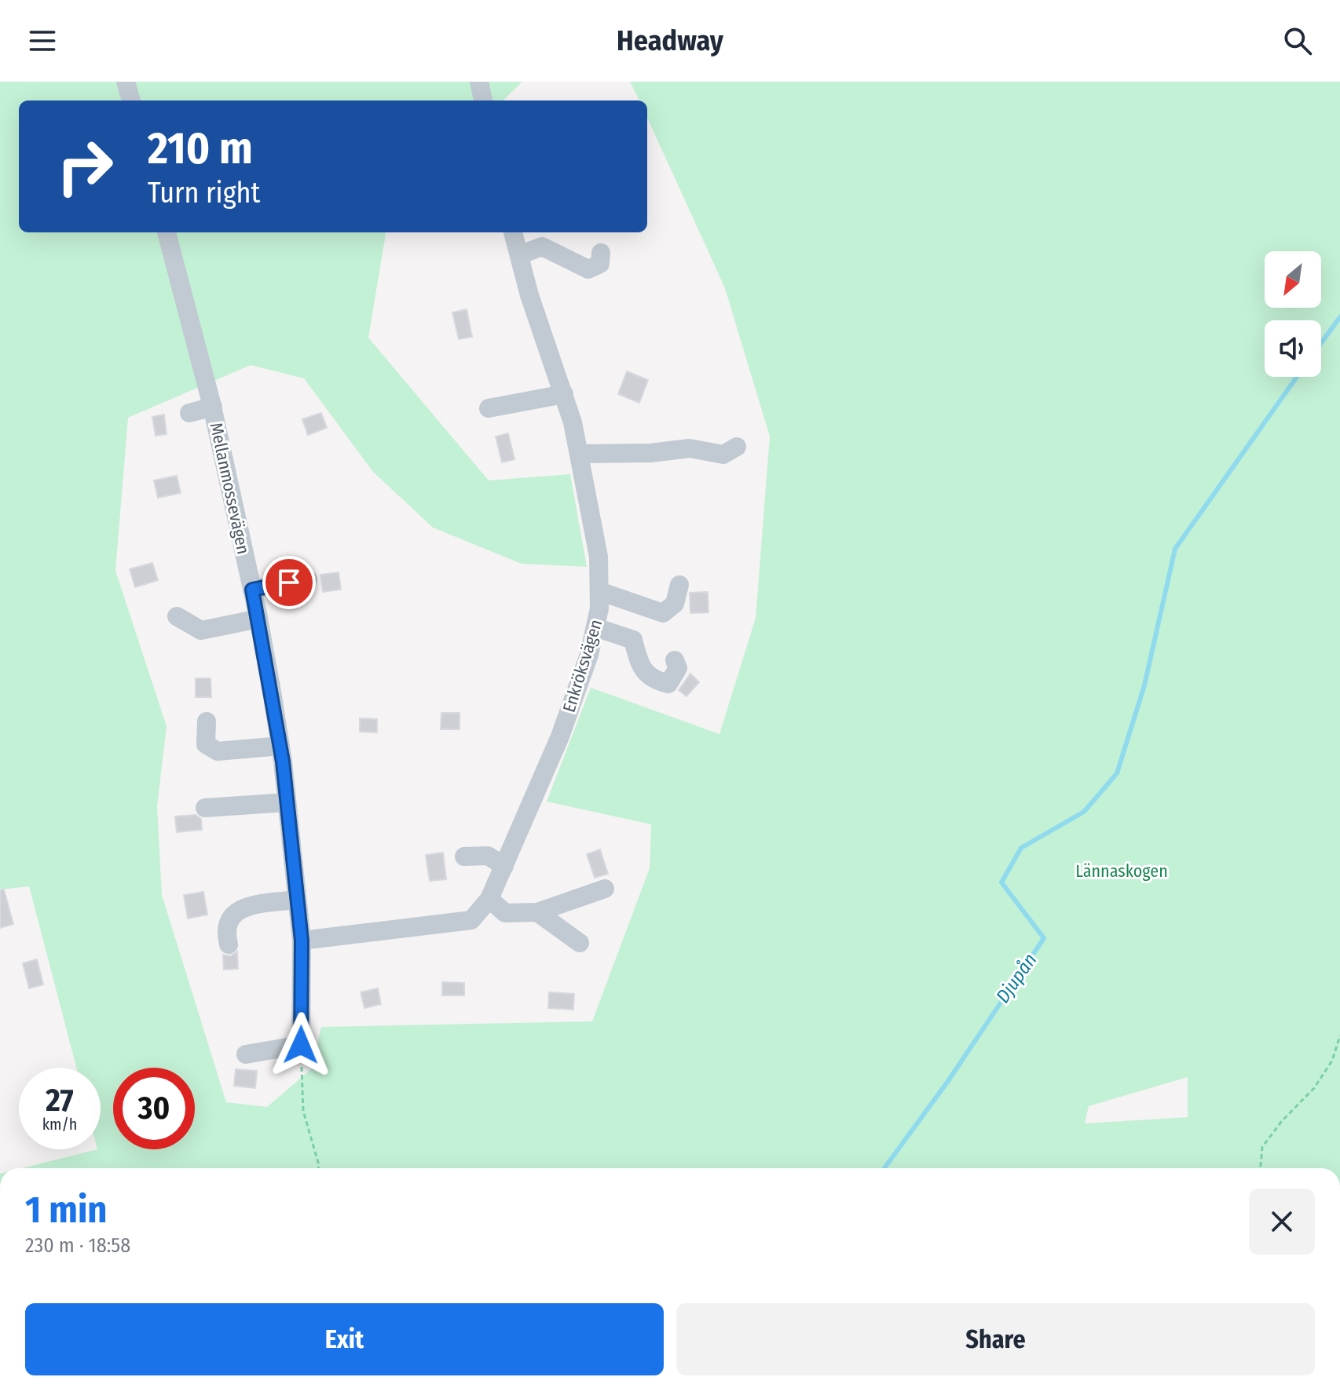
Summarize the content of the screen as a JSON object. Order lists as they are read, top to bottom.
{
  "streets": {
    "street": ["Mellanmossevägen", "Enkröksvägen"]
  },
  "crossings": [
    ["Mellanmossevägen", "Enkröksvägen"]
  ],
  "water": ["Djupån"],
  "parks": ["Lännaskogen"],
  "north": "bottom left",
  "page": {
    "header": "Headway",
    "turn": ["210 m", "Turn right"],
    "speed": "27 km/h",
    "limit": "30",
    "heading": ["1 min", "230 m · 18:58"],
    "buttons": ["Exit", "Share"]
  }
}
